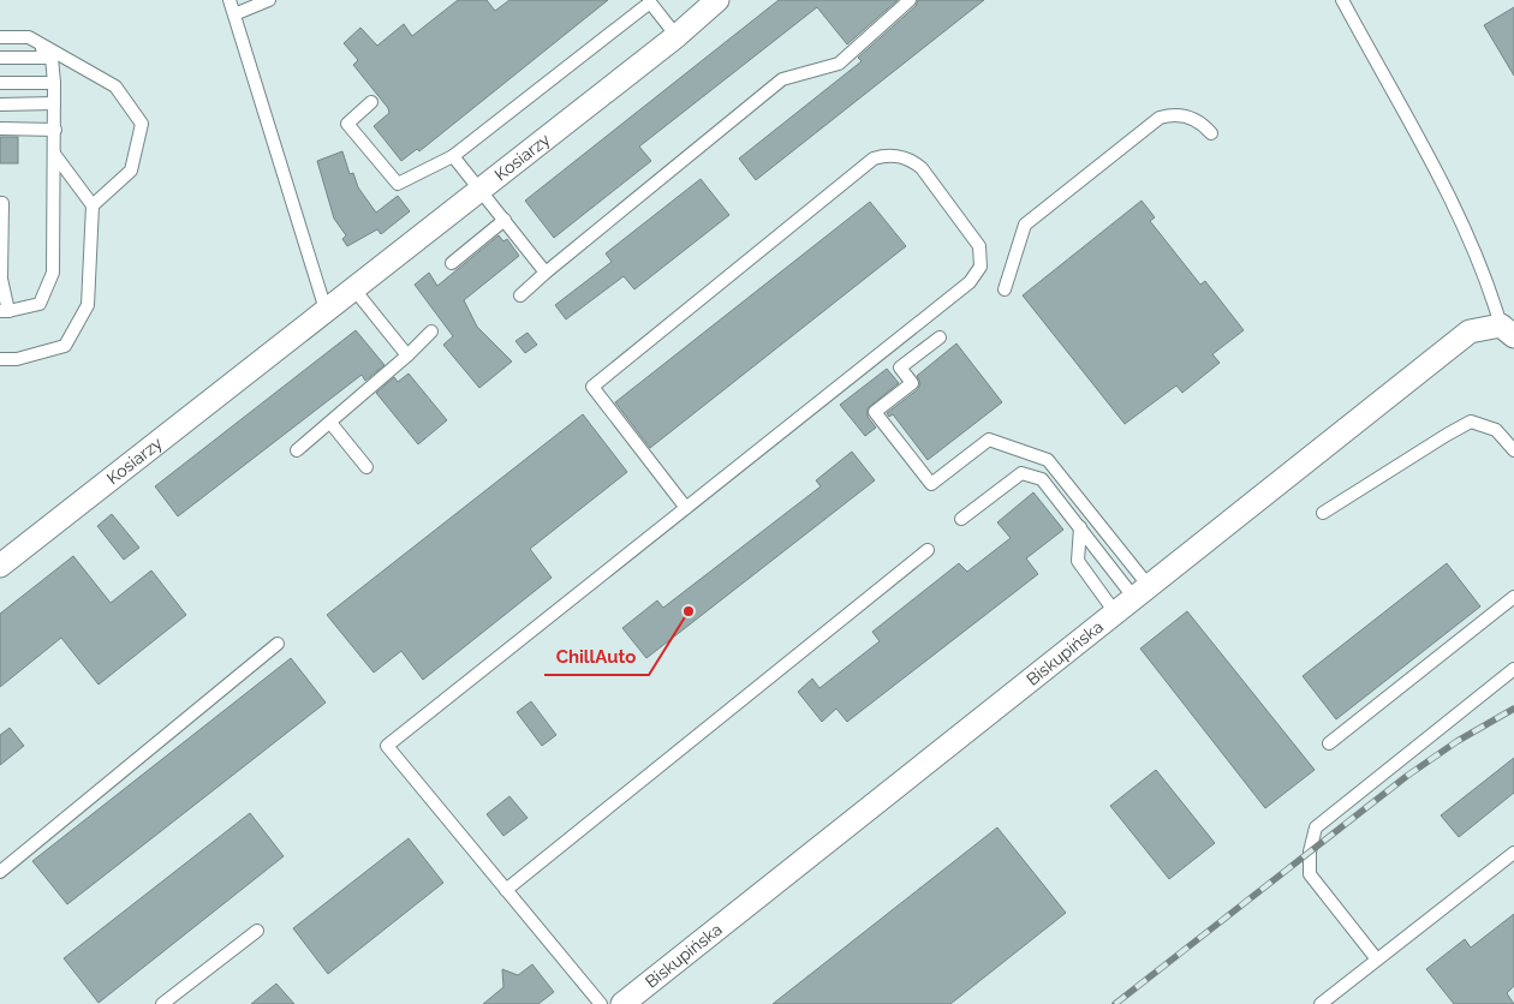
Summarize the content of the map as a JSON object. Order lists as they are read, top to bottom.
{
  "streets": {
    "street": ["Kosiarzy", "Biskupińska"]
  },
  "places": ["ChillAuto"]
}
